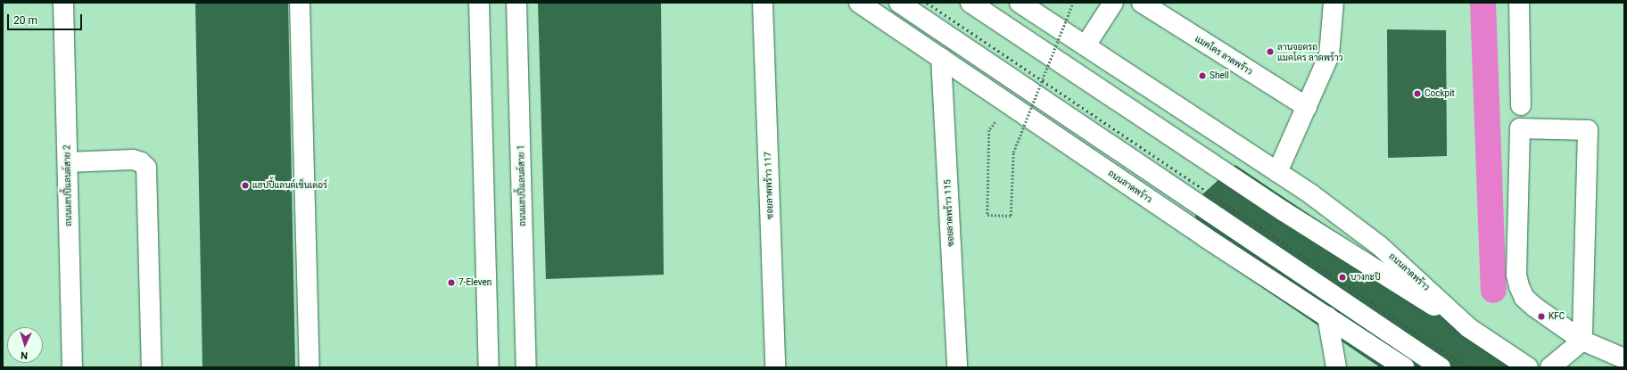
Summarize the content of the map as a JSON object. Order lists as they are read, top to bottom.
{
  "streets": {
    "street": [
      "แมคโคร ลาดพร้าว",
      "ถนนแฮปปี้แลนด์สาย 2",
      "ถนนแฮปปี้แลนด์สาย 1",
      "ซอยลาดพร้าว 117",
      "ถนนลาดพร้าว",
      "ซอยลาดพร้าว 115"
    ]
  },
  "crossings": [
    ["ถนนลาดพร้าว", "ซอยลาดพร้าว 115"]
  ],
  "places": [
    "ลานจอดรถ แมคโคร ลาดพร้าว",
    "Shell",
    "Cockpit",
    "แฮปปี้แลนด์เซ็นเตอร์",
    "บางกะปิ",
    "7-Eleven",
    "KFC"
  ],
  "scale_bar": "20 m",
  "north": "bottom"
}
